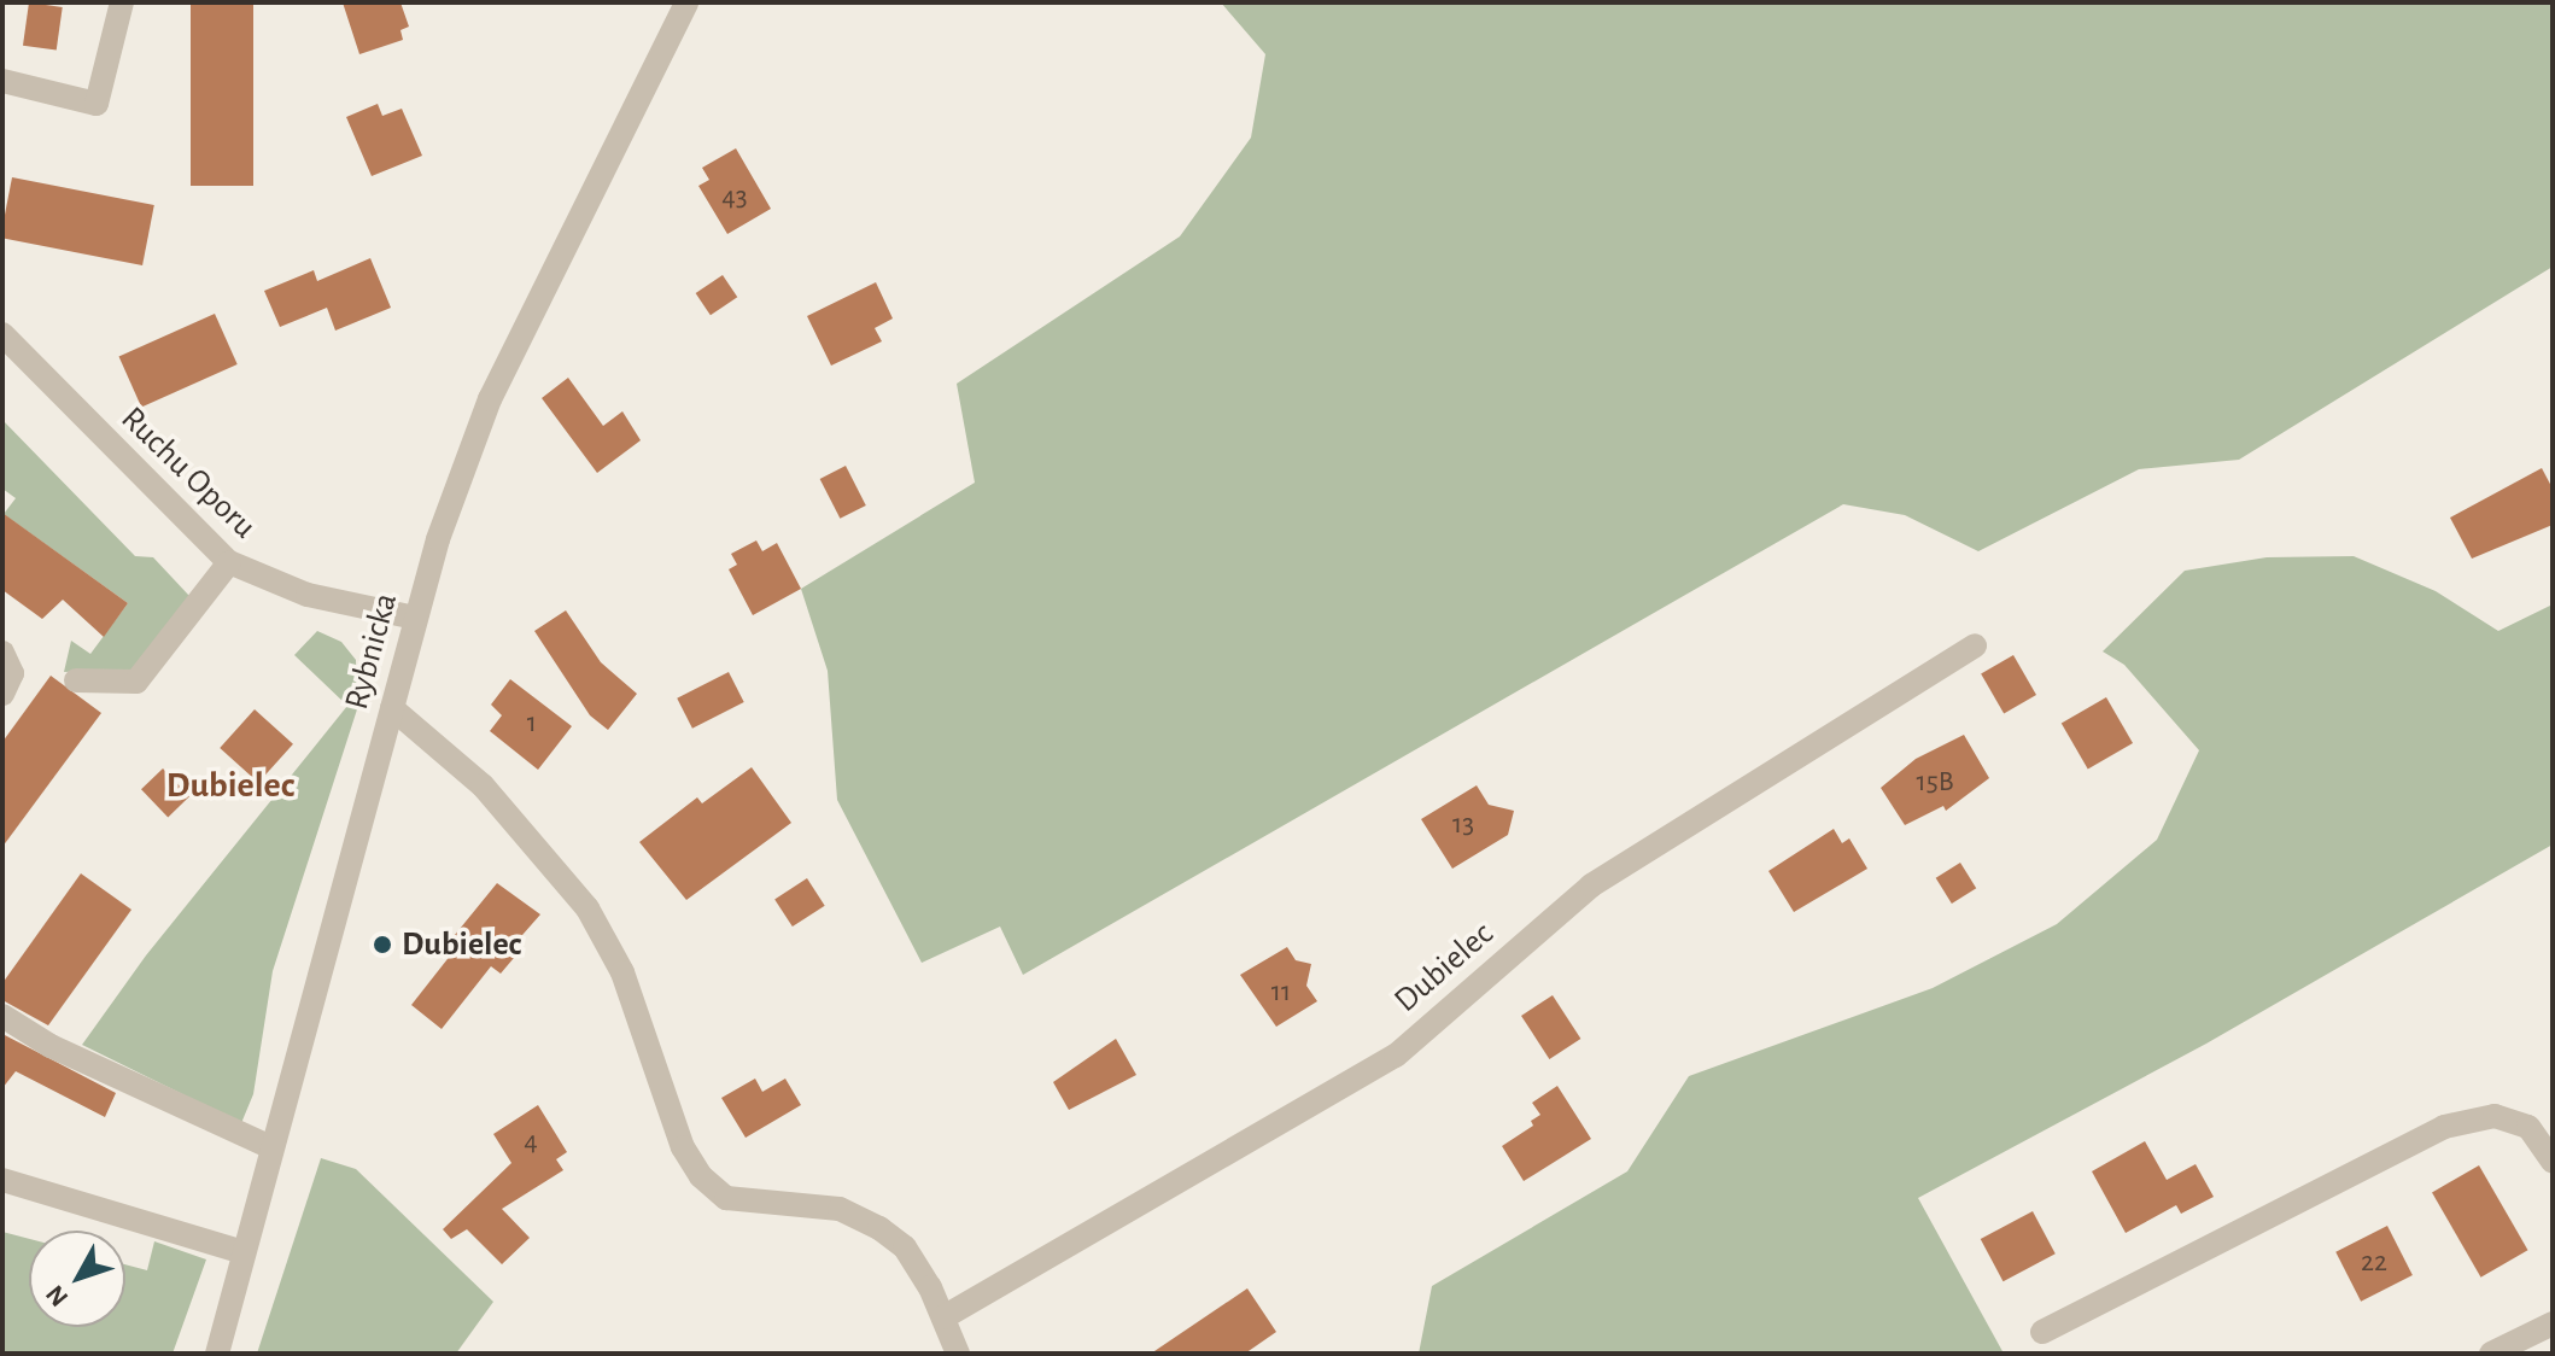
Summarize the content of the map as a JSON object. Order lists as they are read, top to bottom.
{
  "streets": {
    "street": ["Ruchu Oporu", "Rybnicka", "Dubielec"]
  },
  "crossings": [
    ["Ruchu Oporu", "Rybnicka"]
  ],
  "districts": ["Dubielec"],
  "places": ["Dubielec"],
  "house_numbers": [
    "43",
    "1",
    "15B",
    "13",
    "11",
    "4",
    "22"
  ],
  "north": "bottom left"
}
